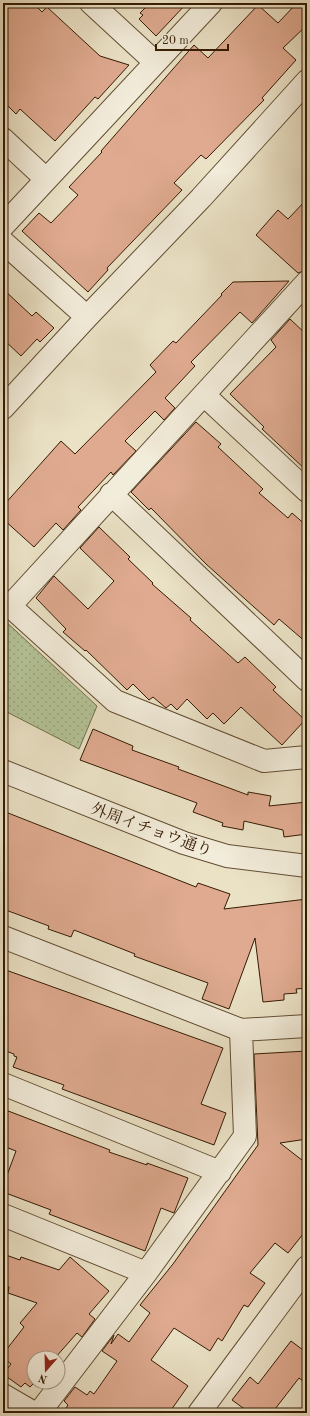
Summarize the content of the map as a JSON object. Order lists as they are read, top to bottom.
{
  "streets": {
    "street": ["外周イチョウ通り"]
  },
  "scale_bar": "20 m",
  "north": "bottom"
}
